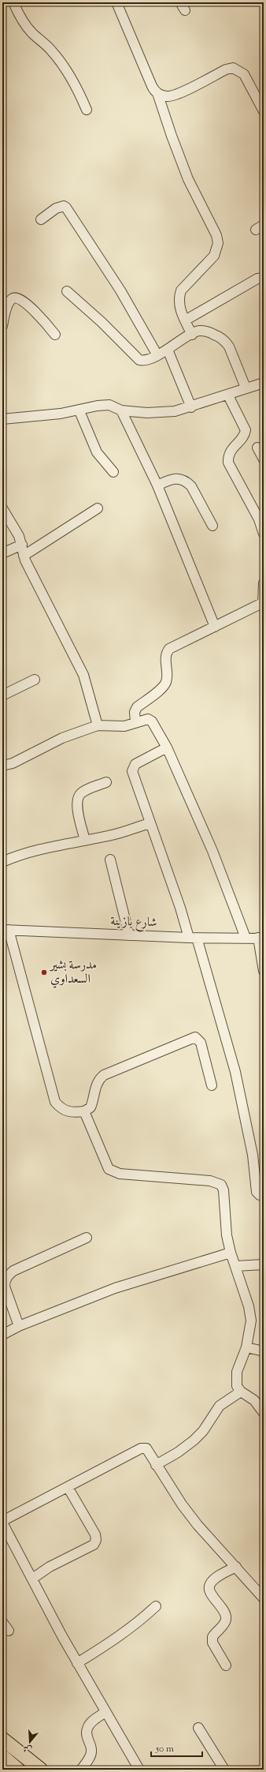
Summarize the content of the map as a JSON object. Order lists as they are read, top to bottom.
{
  "streets": {
    "street": ["شارع بازينة"]
  },
  "places": ["مدرسة بشير السعداوي"],
  "scale_bar": "50 m",
  "north": "bottom"
}
